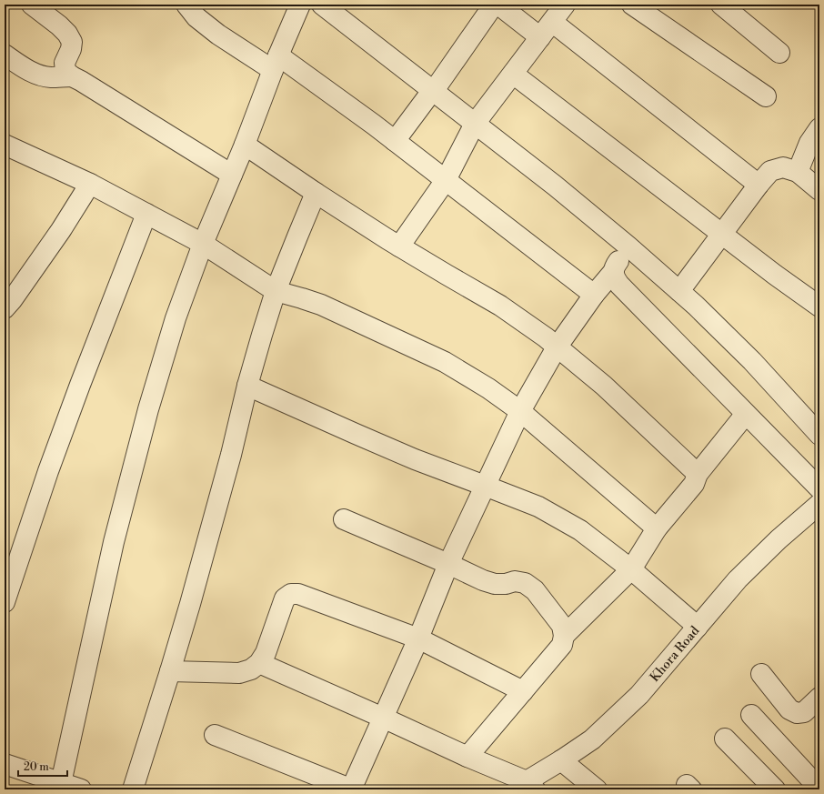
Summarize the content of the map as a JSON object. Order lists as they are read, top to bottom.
{
  "streets": {
    "street": ["Khora Road"]
  },
  "scale_bar": "20 m"
}
